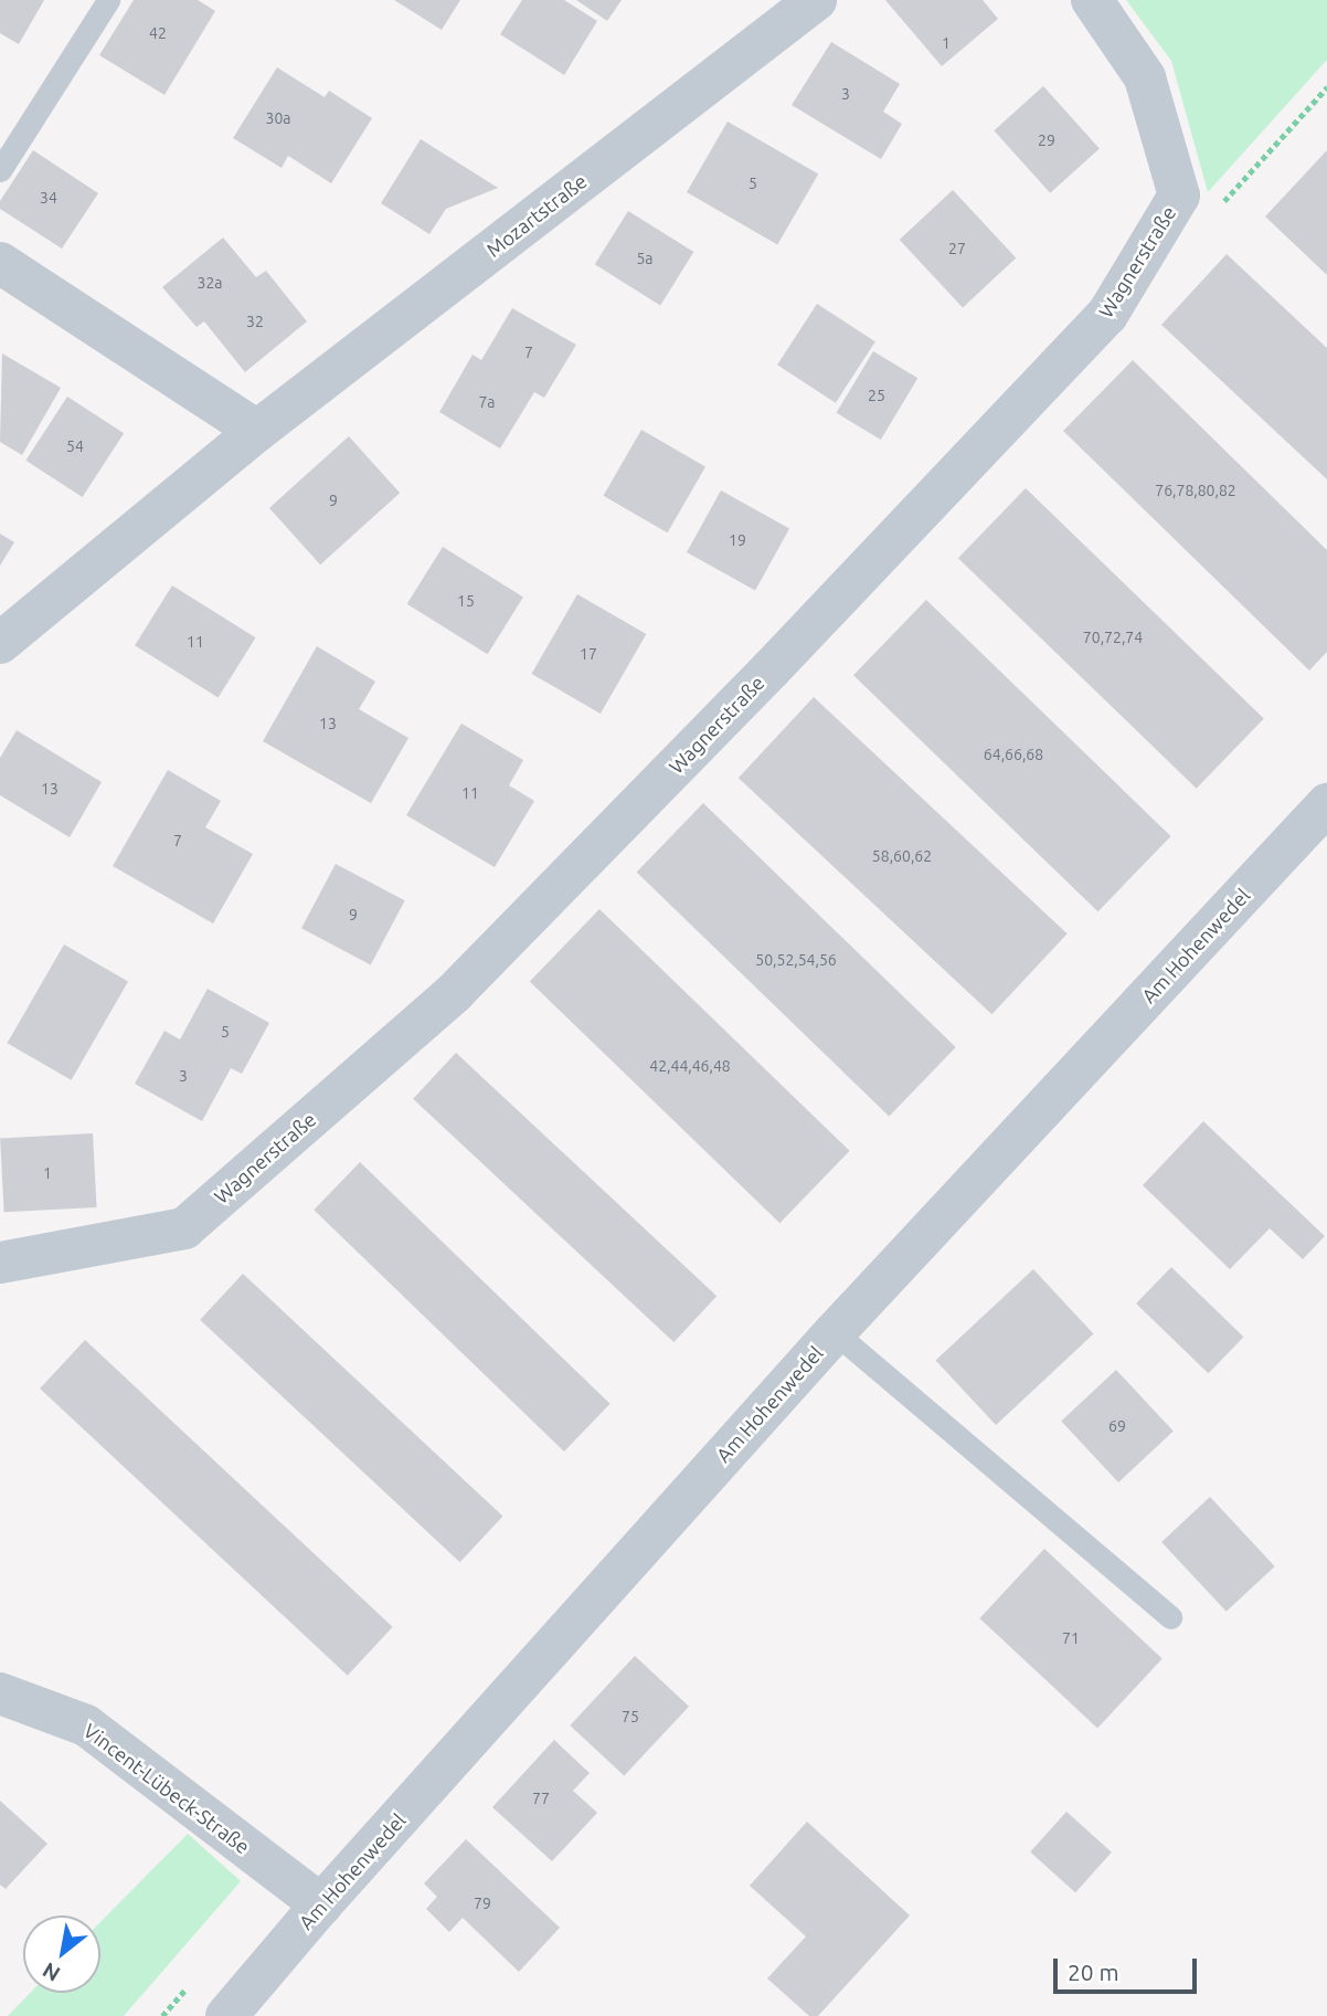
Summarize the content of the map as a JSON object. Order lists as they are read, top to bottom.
{
  "streets": {
    "street": [
      "Mozartstraße",
      "Wagnerstraße",
      "Am Hohenwedel",
      "Vincent-Lübeck-Straße"
    ]
  },
  "crossings": [
    ["Am Hohenwedel", "Vincent-Lübeck-Straße"]
  ],
  "house_numbers": [
    "42",
    "1",
    "3",
    "30a",
    "29",
    "5",
    "34",
    "27",
    "5a",
    "32a",
    "32",
    "7",
    "25",
    "7a",
    "54",
    "76,78,80,82",
    "9",
    "19",
    "15",
    "70,72,74",
    "11",
    "17",
    "13",
    "64,66,68",
    "13",
    "11",
    "7",
    "58,60,62",
    "9",
    "50,52,54,56",
    "5",
    "42,44,46,48",
    "3",
    "1",
    "69",
    "71",
    "75",
    "77",
    "79"
  ],
  "scale_bar": "20 m",
  "north": "bottom left"
}
